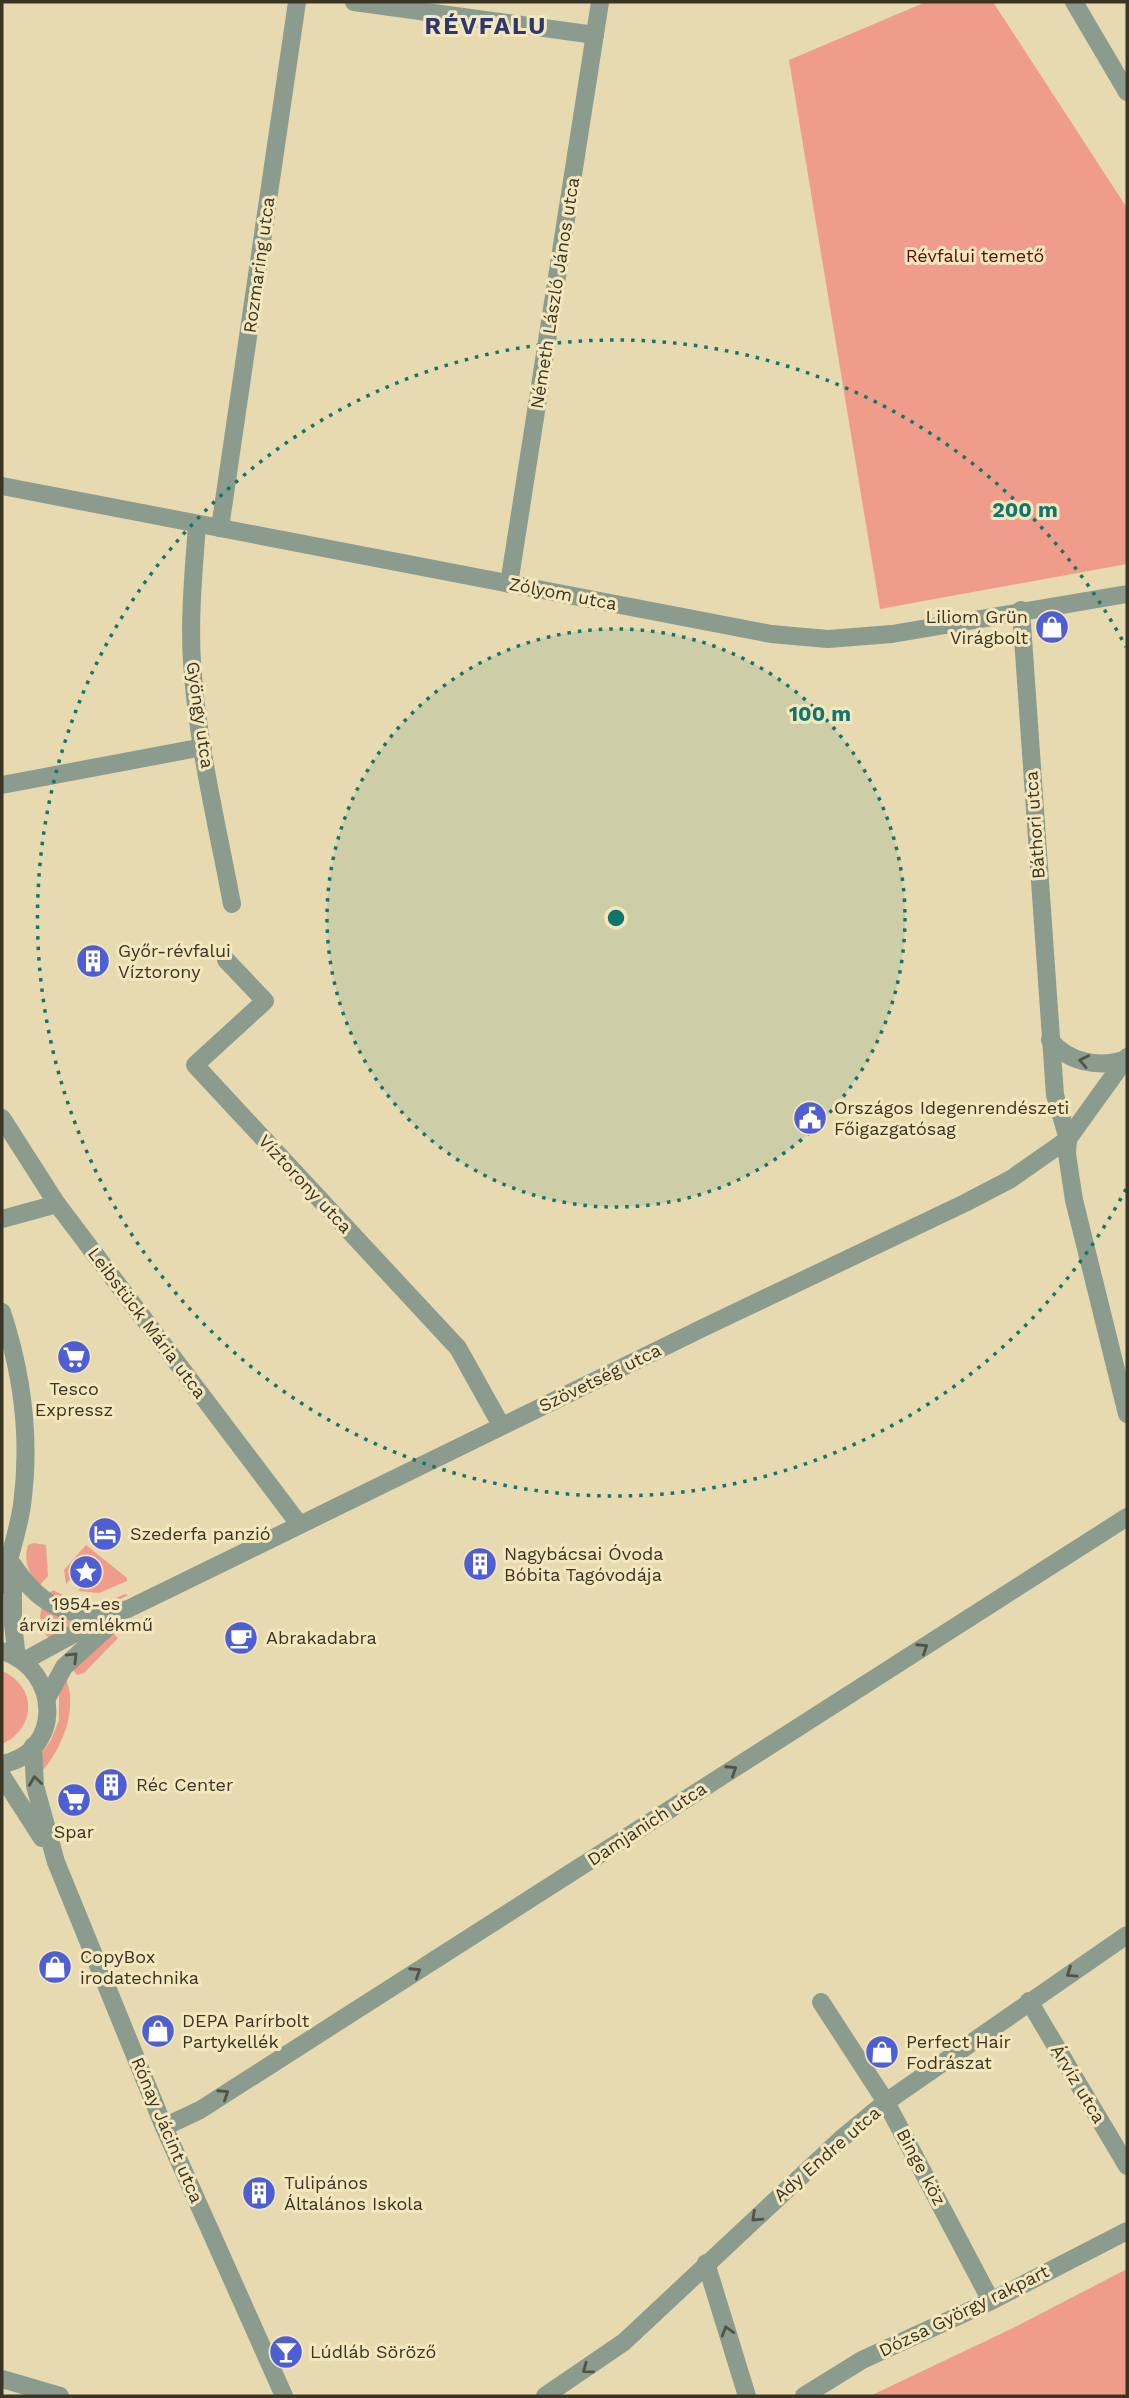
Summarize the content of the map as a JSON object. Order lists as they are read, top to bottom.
{
  "streets": {
    "street": [
      "Rozmaring utca",
      "Németh László János utca",
      "Zólyom utca",
      "Gyöngy utca",
      "Báthori utca",
      "Víztorony utca",
      "Leibstück Mária utca",
      "Szövetség utca",
      "Damjanich utca",
      "Árvíz utca",
      "Rónay Jácint utca",
      "Ady Endre utca",
      "Binge köz",
      "Dózsa György rakpart"
    ]
  },
  "crossings": [
    ["Rozmaring utca", "Zólyom utca"],
    ["Németh László János utca", "Zólyom utca"],
    ["Zólyom utca", "Gyöngy utca"],
    ["Zólyom utca", "Báthori utca"],
    ["Báthori utca", "Szövetség utca"],
    ["Víztorony utca", "Szövetség utca"],
    ["Leibstück Mária utca", "Szövetség utca"],
    ["Damjanich utca", "Rónay Jácint utca"],
    ["Árvíz utca", "Ady Endre utca"],
    ["Ady Endre utca", "Binge köz"],
    ["Binge köz", "Dózsa György rakpart"]
  ],
  "one_way": ["Damjanich utca", "Ady Endre utca"],
  "districts": ["RÉVFALU"],
  "parks": ["Révfalui temető"],
  "places": {
    "shop": [
      "Liliom Grün Virágbolt",
      "CopyBox irodatechnika",
      "DEPA Parírbolt Partykellék",
      "Perfect Hair Fodrászat"
    ],
    "building": [
      "Győr-révfalui Víztorony",
      "Nagybácsai Óvoda Bóbita Tagóvodája",
      "Réc Center",
      "Tulipános Általános Iskola"
    ],
    "public building": ["Országos Idegenrendészeti Főigazgatósag"],
    "supermarket": ["Tesco Expressz", "Spar"],
    "hotel": ["Szederfa panzió"],
    "place": ["1954-es árvízi emlékmű"],
    "cafe": ["Abrakadabra"],
    "bar": ["Lúdláb Söröző"]
  },
  "rings": ["200 m", "100 m"]
}
